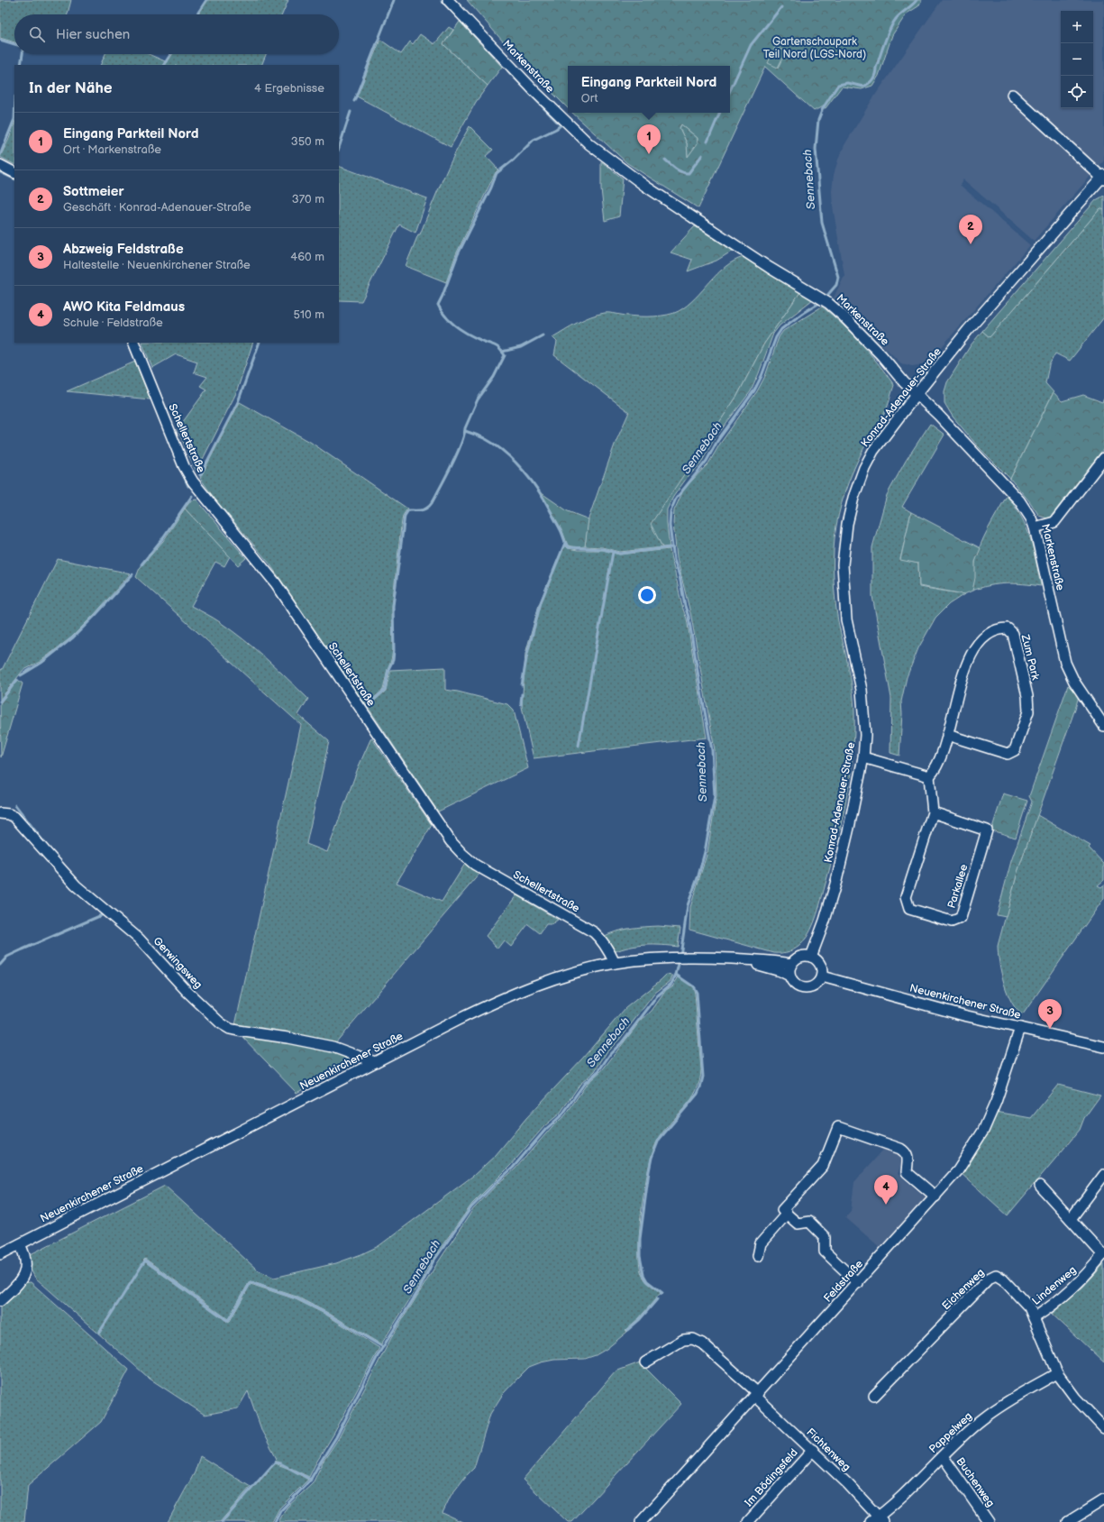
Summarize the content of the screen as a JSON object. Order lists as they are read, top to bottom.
{
  "streets": {
    "street": [
      "Markenstraße",
      "Konrad-Adenauer-Straße",
      "Schellertstraße",
      "Zum Park",
      "Parkallee",
      "Gerwingsweg",
      "Neuenkirchener Straße",
      "Feldstraße",
      "Lindenweg",
      "Eichenweg",
      "Pappelweg",
      "Fichtenweg",
      "Im Bödingsfeld",
      "Buchenweg"
    ]
  },
  "crossings": [
    ["Markenstraße", "Konrad-Adenauer-Straße"],
    ["Konrad-Adenauer-Straße", "Neuenkirchener Straße"],
    ["Schellertstraße", "Neuenkirchener Straße"],
    ["Zum Park", "Parkallee"],
    ["Gerwingsweg", "Neuenkirchener Straße"],
    ["Neuenkirchener Straße", "Feldstraße"],
    ["Feldstraße", "Fichtenweg"],
    ["Lindenweg", "Eichenweg"],
    ["Eichenweg", "Pappelweg"],
    ["Pappelweg", "Fichtenweg"],
    ["Pappelweg", "Buchenweg"],
    ["Fichtenweg", "Im Bödingsfeld"]
  ],
  "water": ["Sennebach"],
  "parks": ["Gartenschaupark Teil Nord (LGS-Nord)"],
  "page": {
    "map_buttons": ["+", "−"],
    "search": "Hier suchen",
    "heading": ["In der Nähe", "4 Ergebnisse"],
    "popup": ["Eingang Parkteil Nord", "Ort"],
    "list": [
      {
        "mark": "1",
        "name": "Eingang Parkteil Nord",
        "note": "Ort · Markenstraße",
        "value": "350 m"
      },
      {
        "mark": "2",
        "name": "Sottmeier",
        "note": "Geschäft · Konrad-Adenauer-Straße",
        "value": "370 m"
      },
      {
        "mark": "3",
        "name": "Abzweig Feldstraße",
        "note": "Haltestelle · Neuenkirchener Straße",
        "value": "460 m"
      },
      {
        "mark": "4",
        "name": "AWO Kita Feldmaus",
        "note": "Schule · Feldstraße",
        "value": "510 m"
      }
    ],
    "pins": [
      "1",
      "2",
      "3",
      "4"
    ]
  }
}
